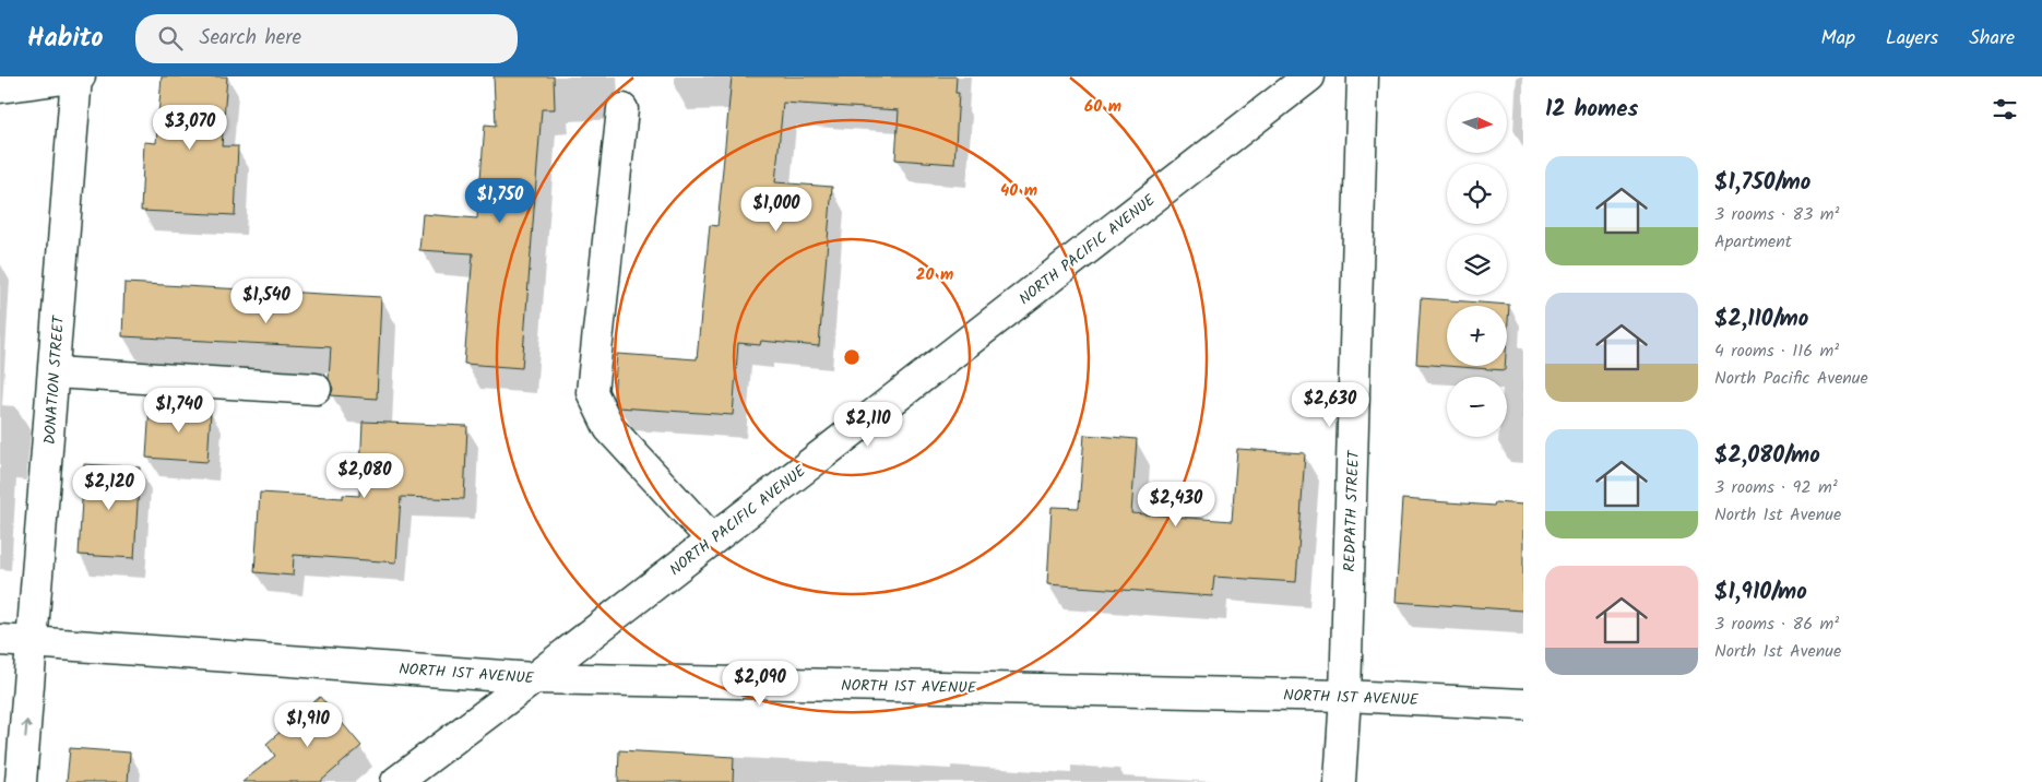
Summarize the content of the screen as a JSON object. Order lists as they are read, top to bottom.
{
  "streets": {
    "street": [
      "NORTH PACIFIC AVENUE",
      "DONATION STREET",
      "REDPATH STREET",
      "NORTH 1ST AVENUE"
    ]
  },
  "crossings": [
    ["NORTH PACIFIC AVENUE", "NORTH 1ST AVENUE"],
    ["DONATION STREET", "NORTH 1ST AVENUE"],
    ["REDPATH STREET", "NORTH 1ST AVENUE"]
  ],
  "north": "right",
  "page": {
    "header": "Habito",
    "search": "Search here",
    "nav": ["Map", "Layers", "Share"],
    "heading": "12 homes",
    "map_buttons": ["+", "−"],
    "price": [
      "$3,070",
      "$1,750",
      "$1,000",
      "$1,540",
      "$2,630",
      "$1,740",
      "$2,110",
      "$2,080",
      "$2,120",
      "$2,430",
      "$2,090",
      "$1,910"
    ],
    "list": [
      {
        "name": "$1,750/mo",
        "note": "3 rooms · 83 m² · Apartment"
      },
      {
        "name": "$2,110/mo",
        "note": "4 rooms · 116 m² · North Pacific Avenue"
      },
      {
        "name": "$2,080/mo",
        "note": "3 rooms · 92 m² · North 1st Avenue"
      },
      {
        "name": "$1,910/mo",
        "note": "3 rooms · 86 m² · North 1st Avenue"
      }
    ]
  },
  "rings": ["60 m", "40 m", "20 m"]
}
